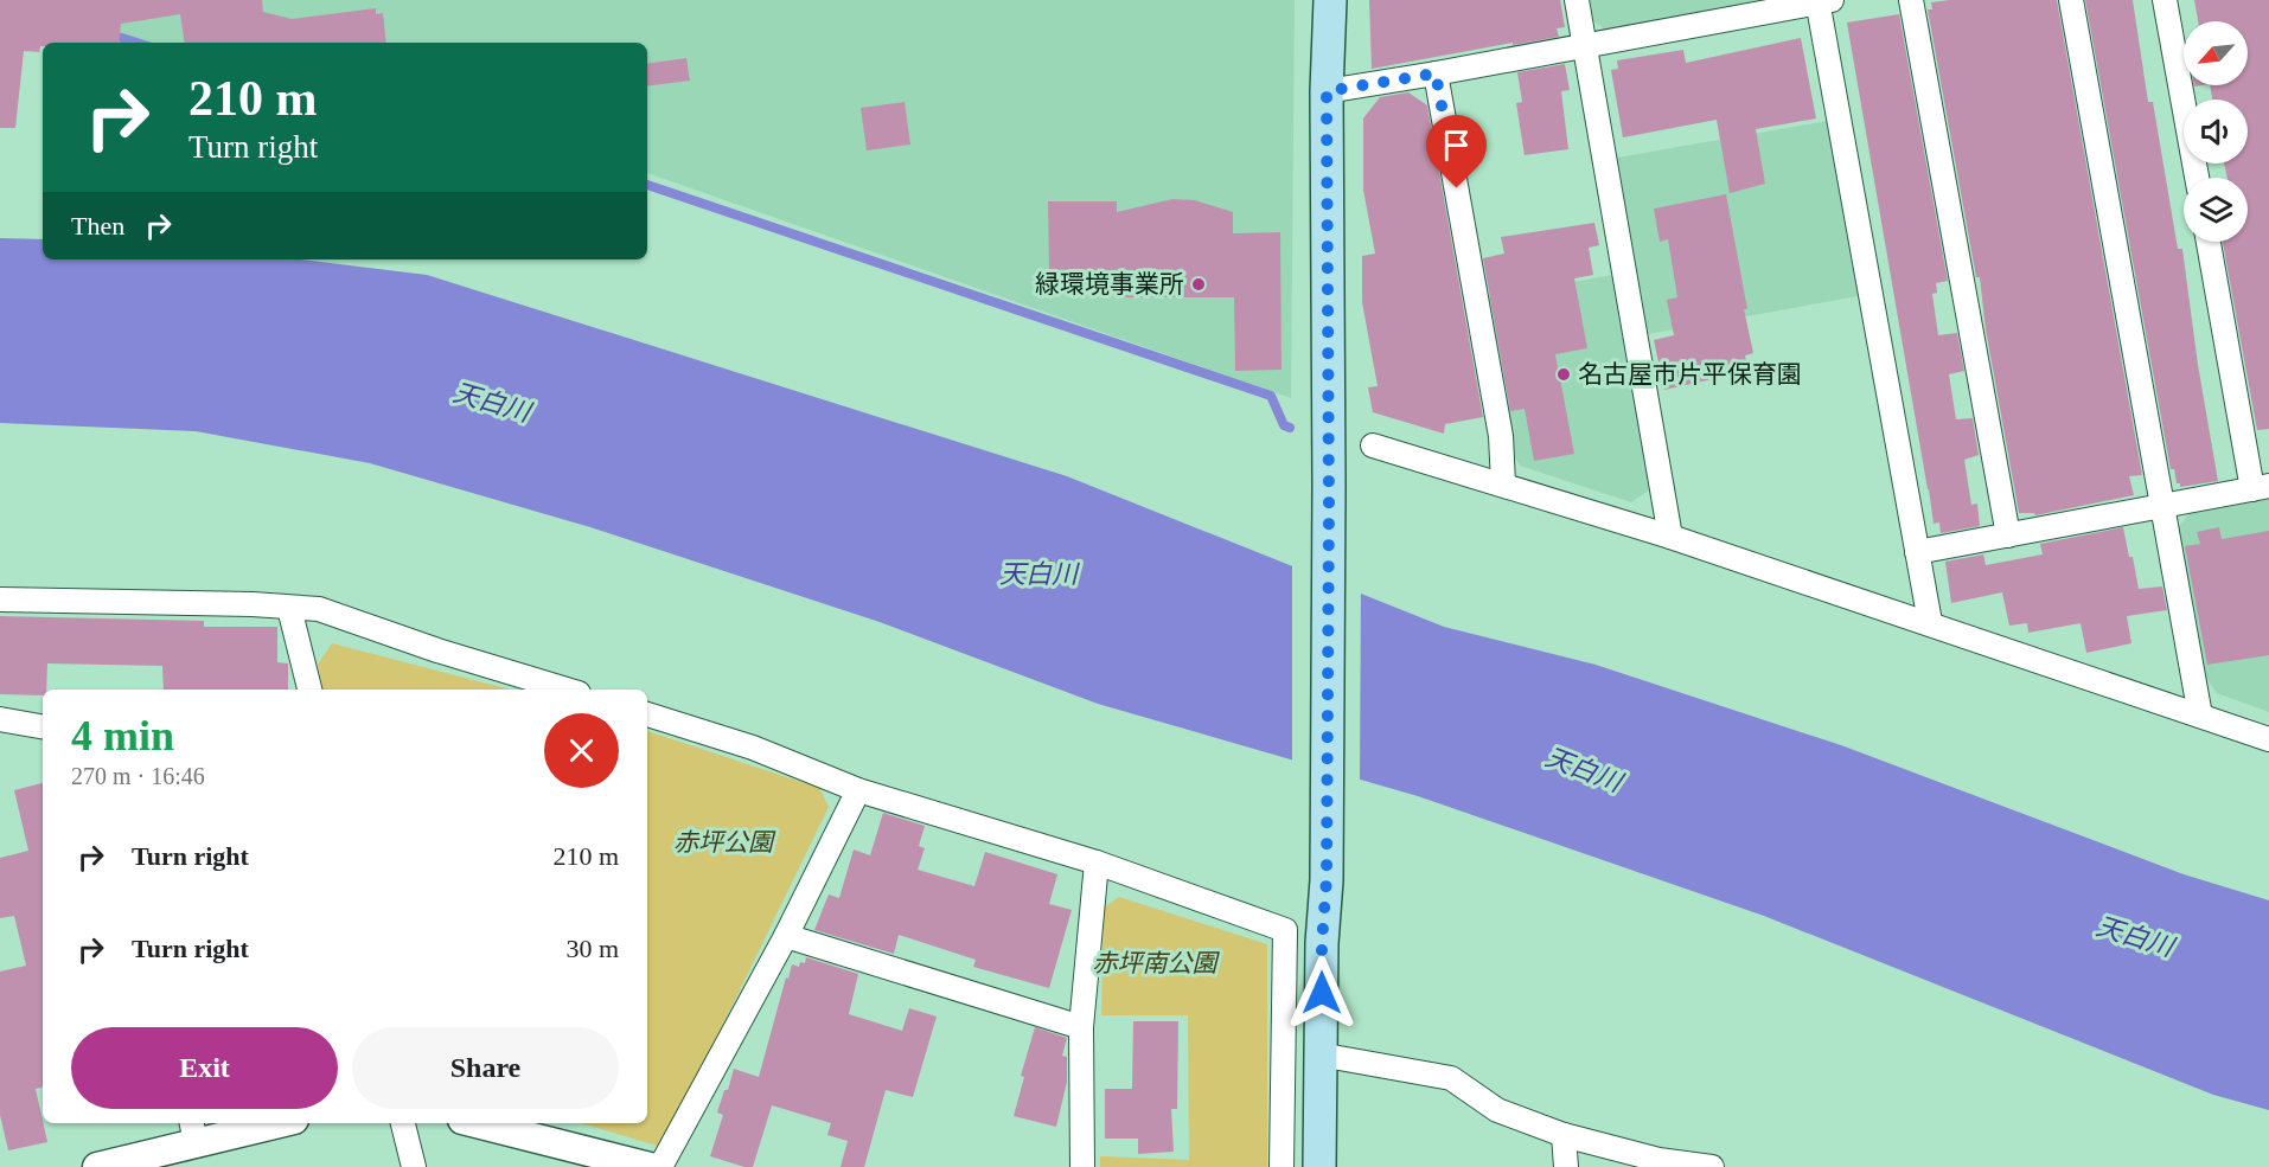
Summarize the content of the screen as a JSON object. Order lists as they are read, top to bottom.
{
  "water": ["天白川"],
  "parks": ["赤坪公園", "赤坪南公園"],
  "places": ["緑環境事業所", "名古屋市片平保育園"],
  "north": "bottom left",
  "page": {
    "turn": ["210 m", "Turn right"],
    "then": "Then",
    "heading": ["4 min", "270 m · 16:46"],
    "list": [
      {
        "name": "Turn right",
        "value": "210 m"
      },
      {
        "name": "Turn right",
        "value": "30 m"
      }
    ],
    "buttons": ["Exit", "Share"]
  }
}
